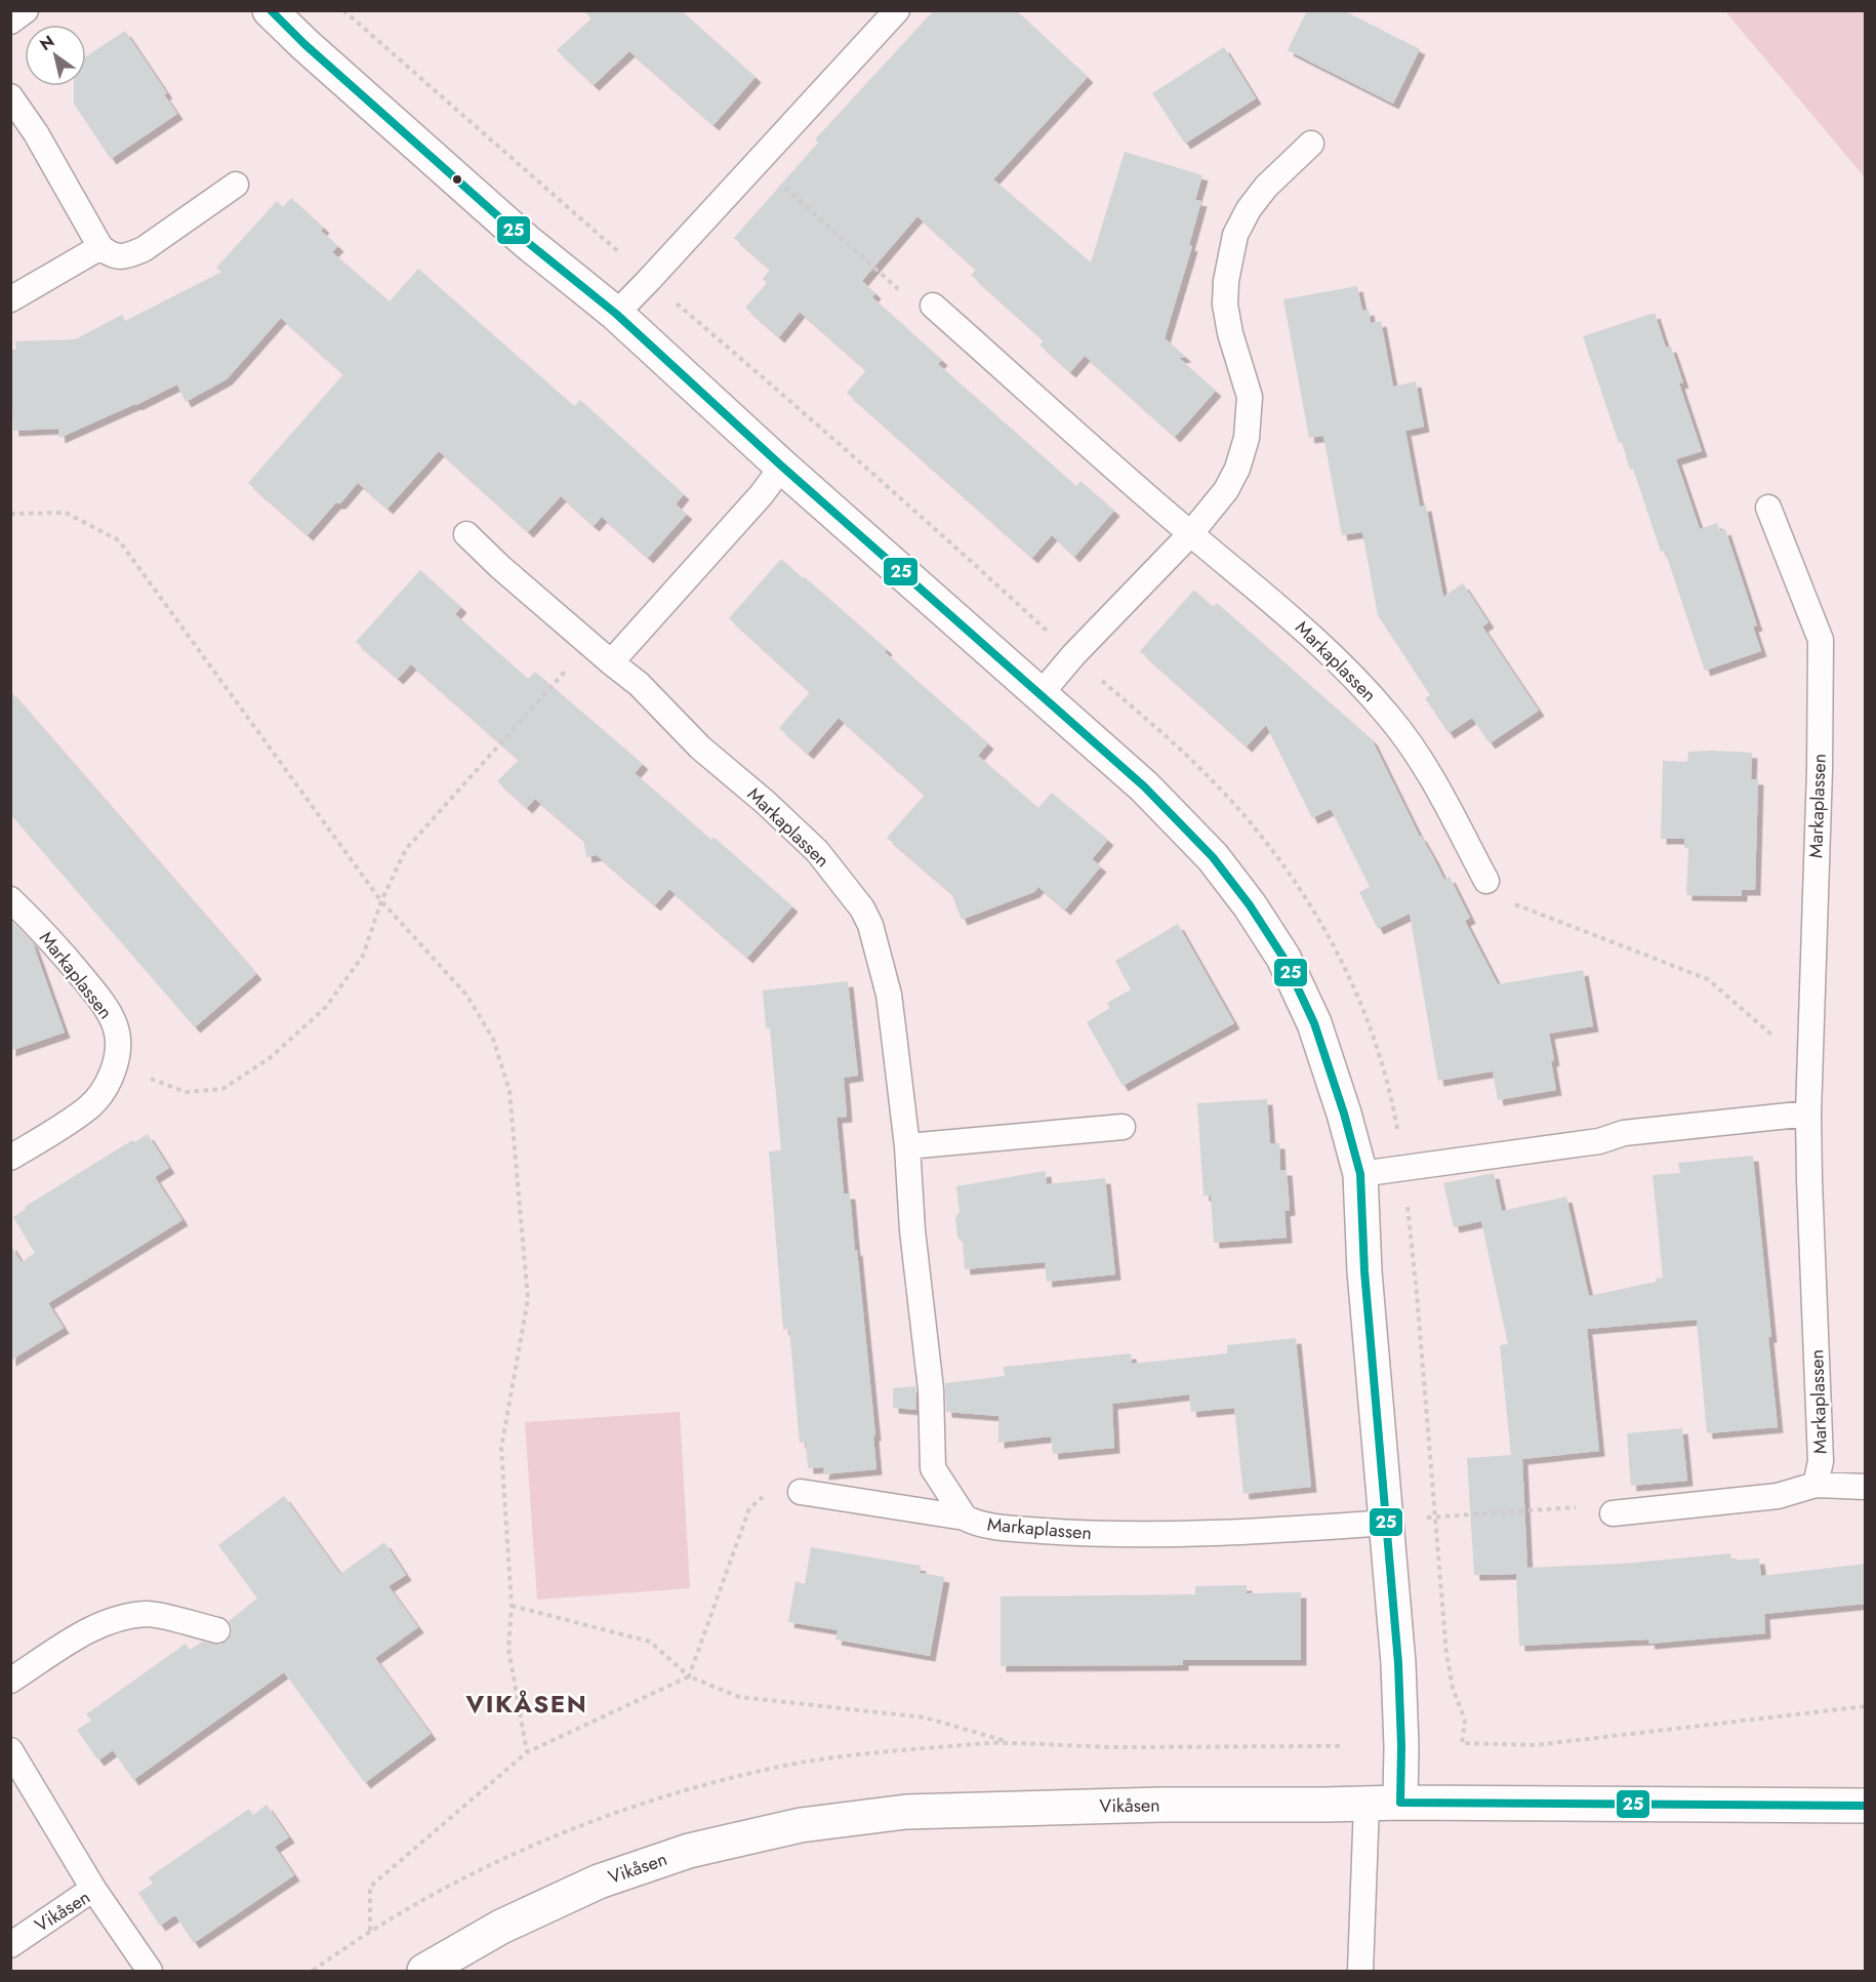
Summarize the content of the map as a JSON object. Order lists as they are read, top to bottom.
{
  "streets": {
    "street": ["Vikåsen"],
    "lane": ["Markaplassen"]
  },
  "districts": ["VIKÅSEN"],
  "lines": ["transit line 25"],
  "north": "top left"
}
